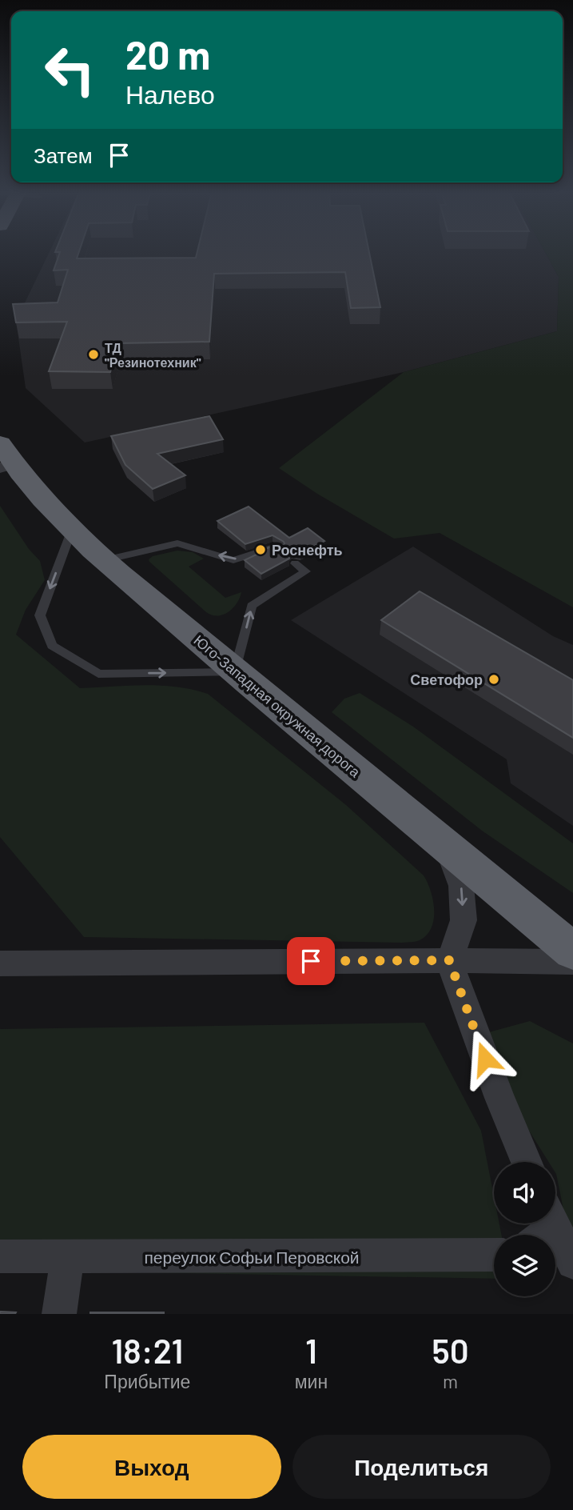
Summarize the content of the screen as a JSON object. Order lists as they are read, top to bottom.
{
  "streets": {
    "highway": ["Юго-Западная окружная дорога"],
    "street": ["переулок Софьи Перовской"]
  },
  "places": ["ТД \"Резинотехник\"", "Роснефть", "Светофор"],
  "page": {
    "turn": ["20 m", "Налево"],
    "then": "Затем",
    "eta": [
      "18:21",
      "Прибытие",
      "1",
      "мин",
      "50",
      "m"
    ],
    "buttons": ["Выход", "Поделиться"]
  }
}
